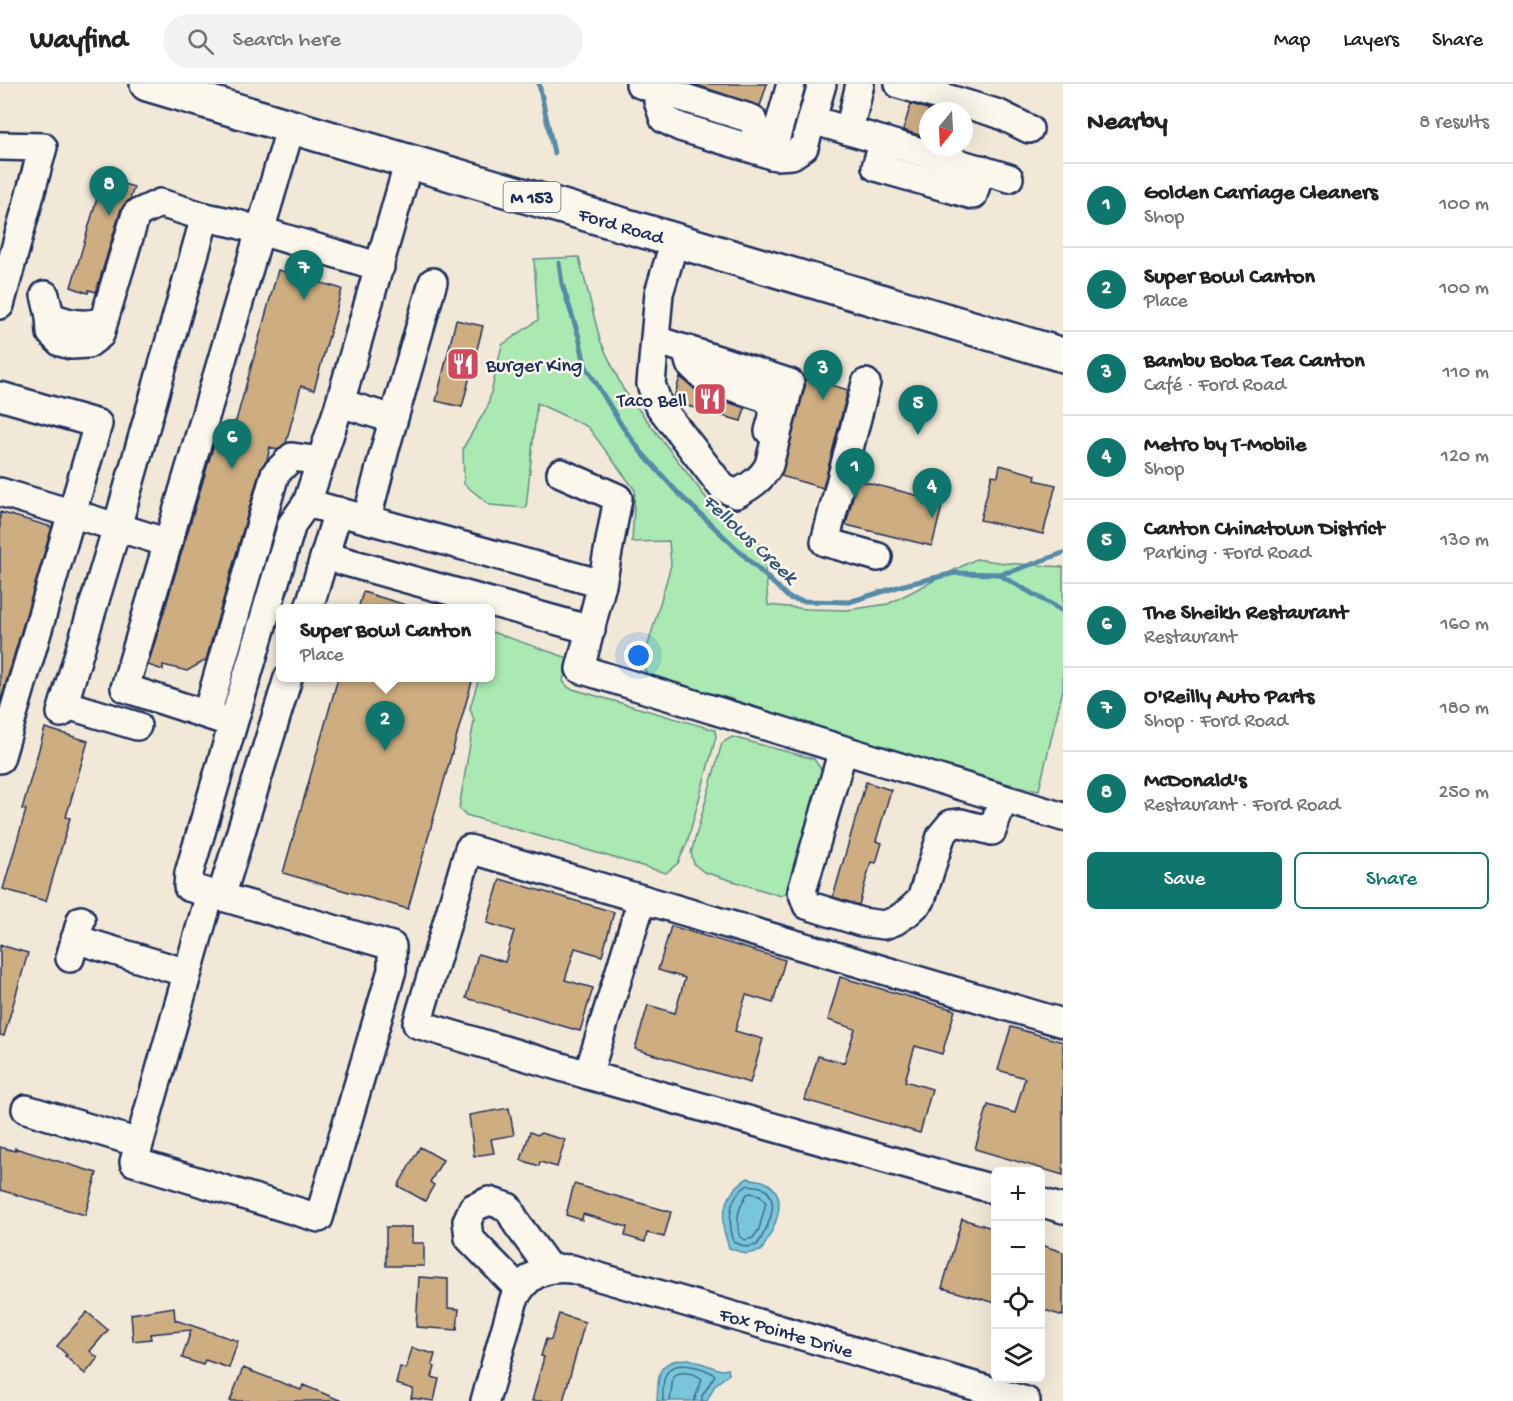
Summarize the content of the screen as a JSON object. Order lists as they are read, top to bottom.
{
  "streets": {
    "main road": ["M 153", "Ford Road"],
    "street": ["Fox Pointe Drive"]
  },
  "water": ["Fellows Creek"],
  "places": {
    "restaurant": ["Burger King", "Taco Bell"]
  },
  "north": "bottom",
  "page": {
    "header": "Wayfind",
    "search": "Search here",
    "nav": ["Map", "Layers", "Share"],
    "heading": ["Nearby", "8 results"],
    "list": [
      {
        "mark": "1",
        "name": "Golden Carriage Cleaners",
        "note": "Shop",
        "value": "100 m"
      },
      {
        "mark": "2",
        "name": "Super Bowl Canton",
        "note": "Place",
        "value": "100 m"
      },
      {
        "mark": "3",
        "name": "Bambu Boba Tea Canton",
        "note": "Café · Ford Road",
        "value": "110 m"
      },
      {
        "mark": "4",
        "name": "Metro by T-Mobile",
        "note": "Shop",
        "value": "120 m"
      },
      {
        "mark": "5",
        "name": "Canton Chinatown District",
        "note": "Parking · Ford Road",
        "value": "130 m"
      },
      {
        "mark": "6",
        "name": "The Sheikh Restaurant",
        "note": "Restaurant",
        "value": "160 m"
      },
      {
        "mark": "7",
        "name": "O'Reilly Auto Parts",
        "note": "Shop · Ford Road",
        "value": "180 m"
      },
      {
        "mark": "8",
        "name": "McDonald's",
        "note": "Restaurant · Ford Road",
        "value": "250 m"
      }
    ],
    "pins": [
      "8",
      "7",
      "3",
      "5",
      "6",
      "1",
      "4",
      "2"
    ],
    "popup": ["Super Bowl Canton", "Place"],
    "buttons": ["Save", "Share"],
    "map_buttons": ["+", "−"]
  }
}
